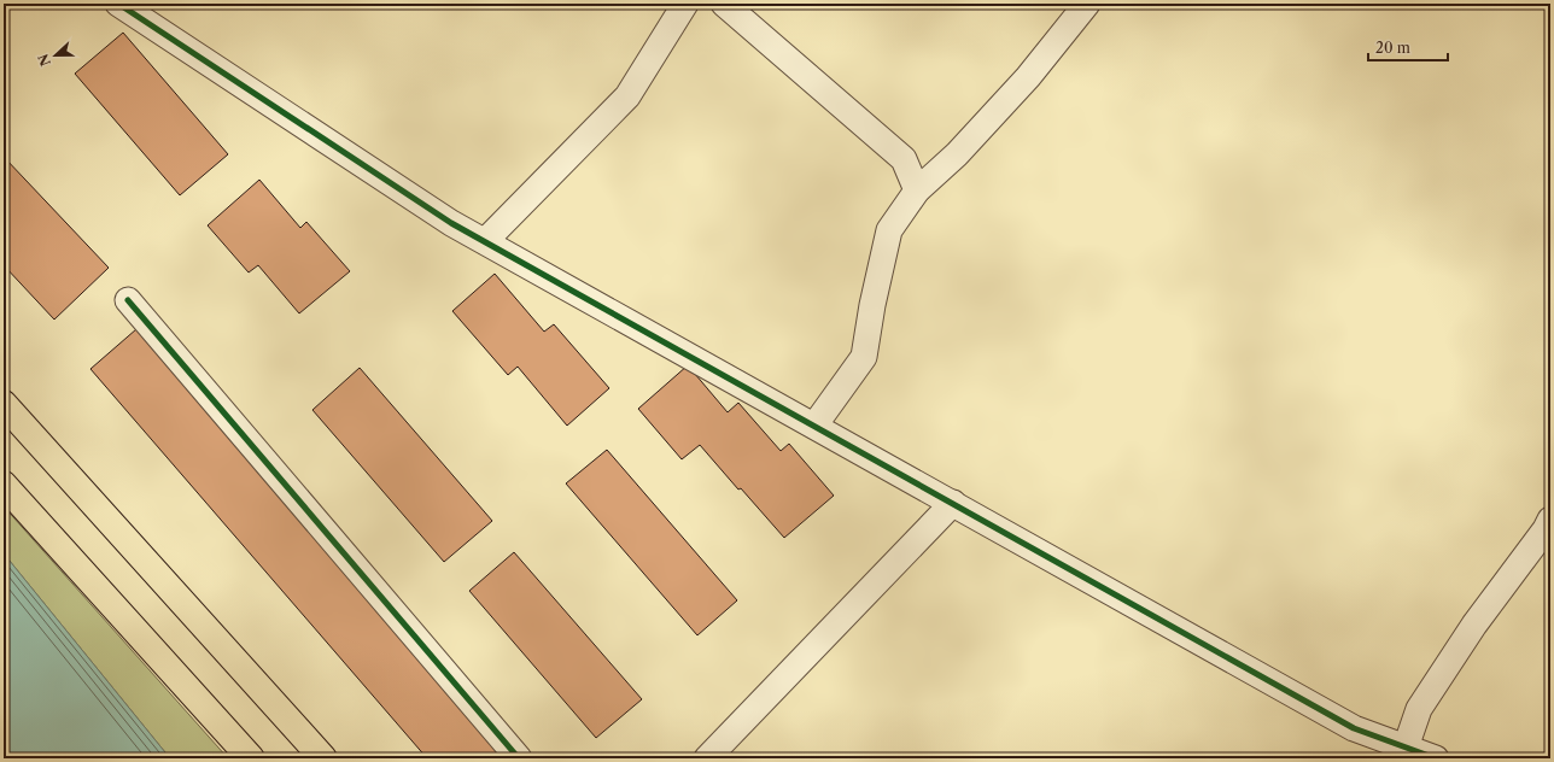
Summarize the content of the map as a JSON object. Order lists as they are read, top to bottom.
{
  "scale_bar": "20 m",
  "north": "left"
}
